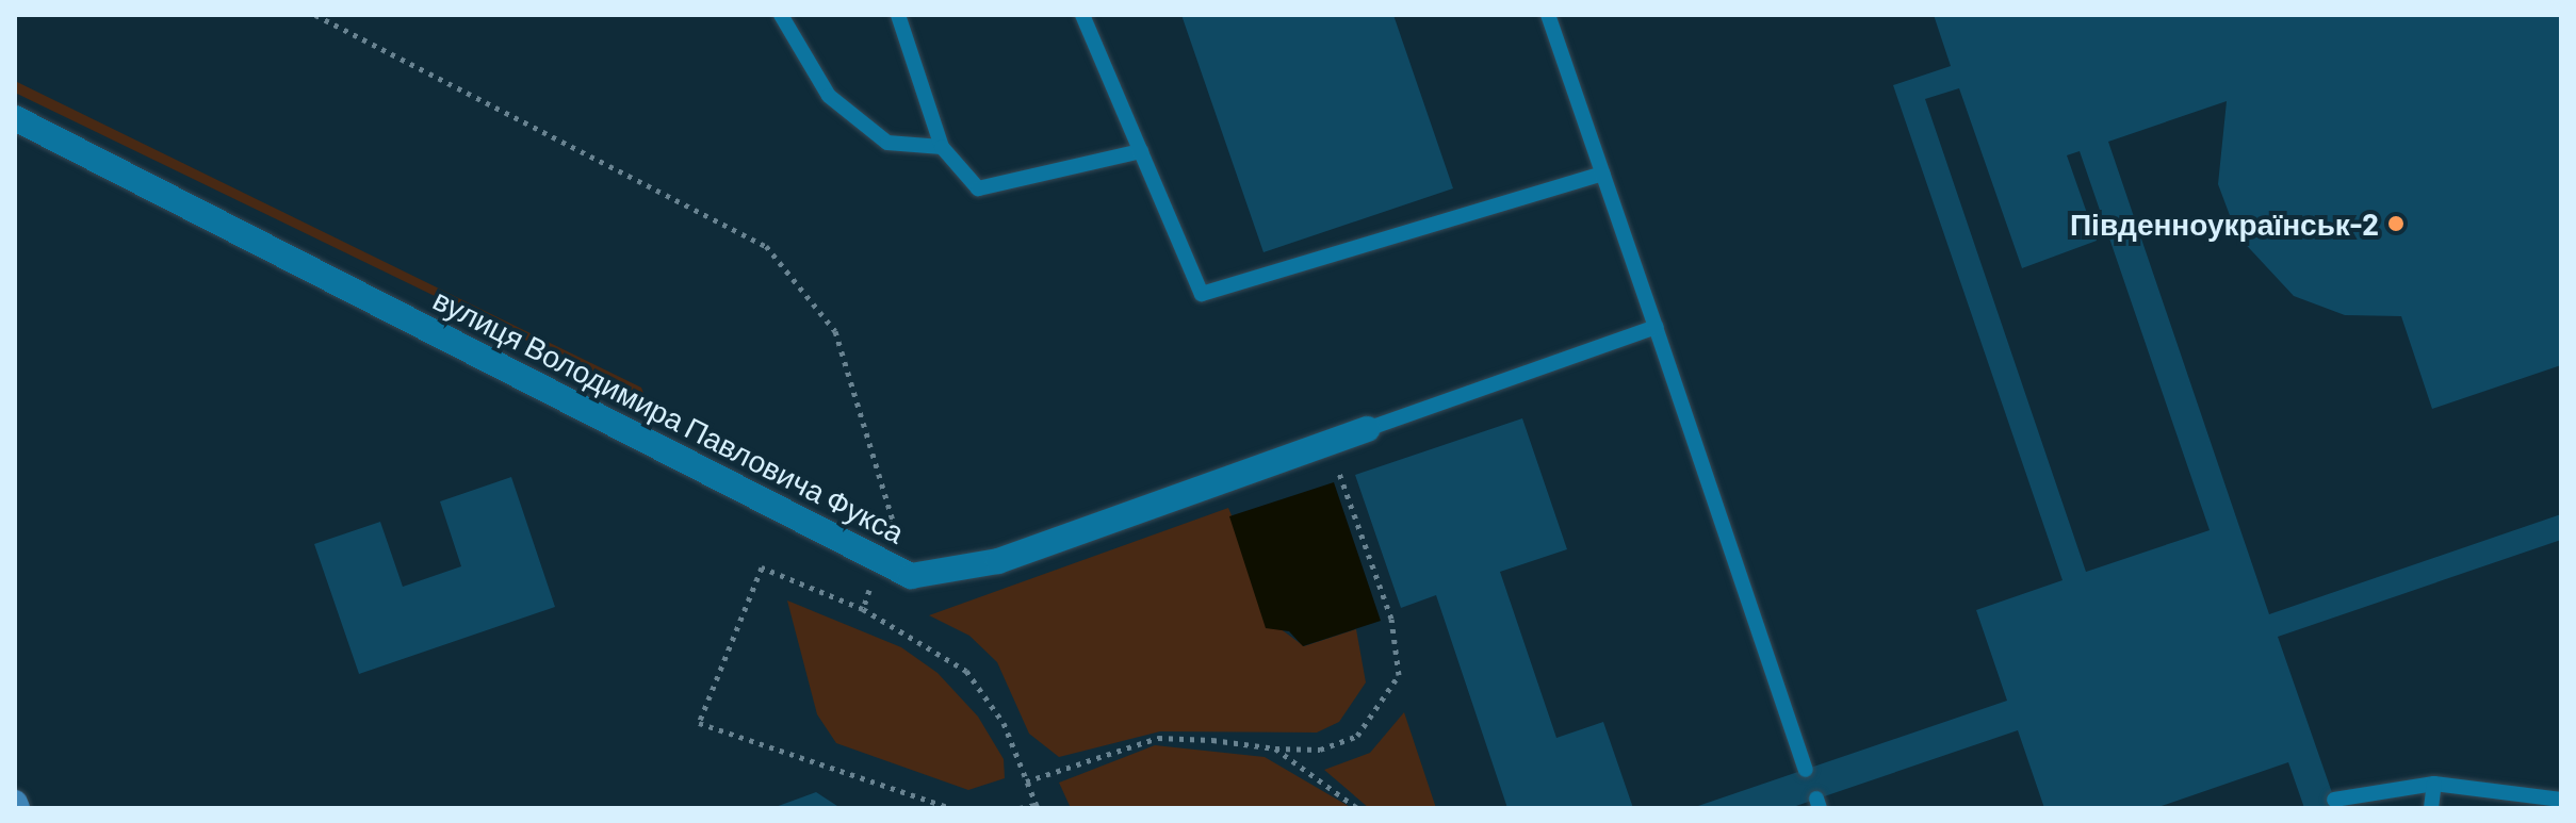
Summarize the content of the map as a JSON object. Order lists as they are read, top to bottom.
{
  "streets": {
    "street": ["вулиця Володимира Павловича Фукса"]
  },
  "places": ["Південноукраїнськ-2"]
}
